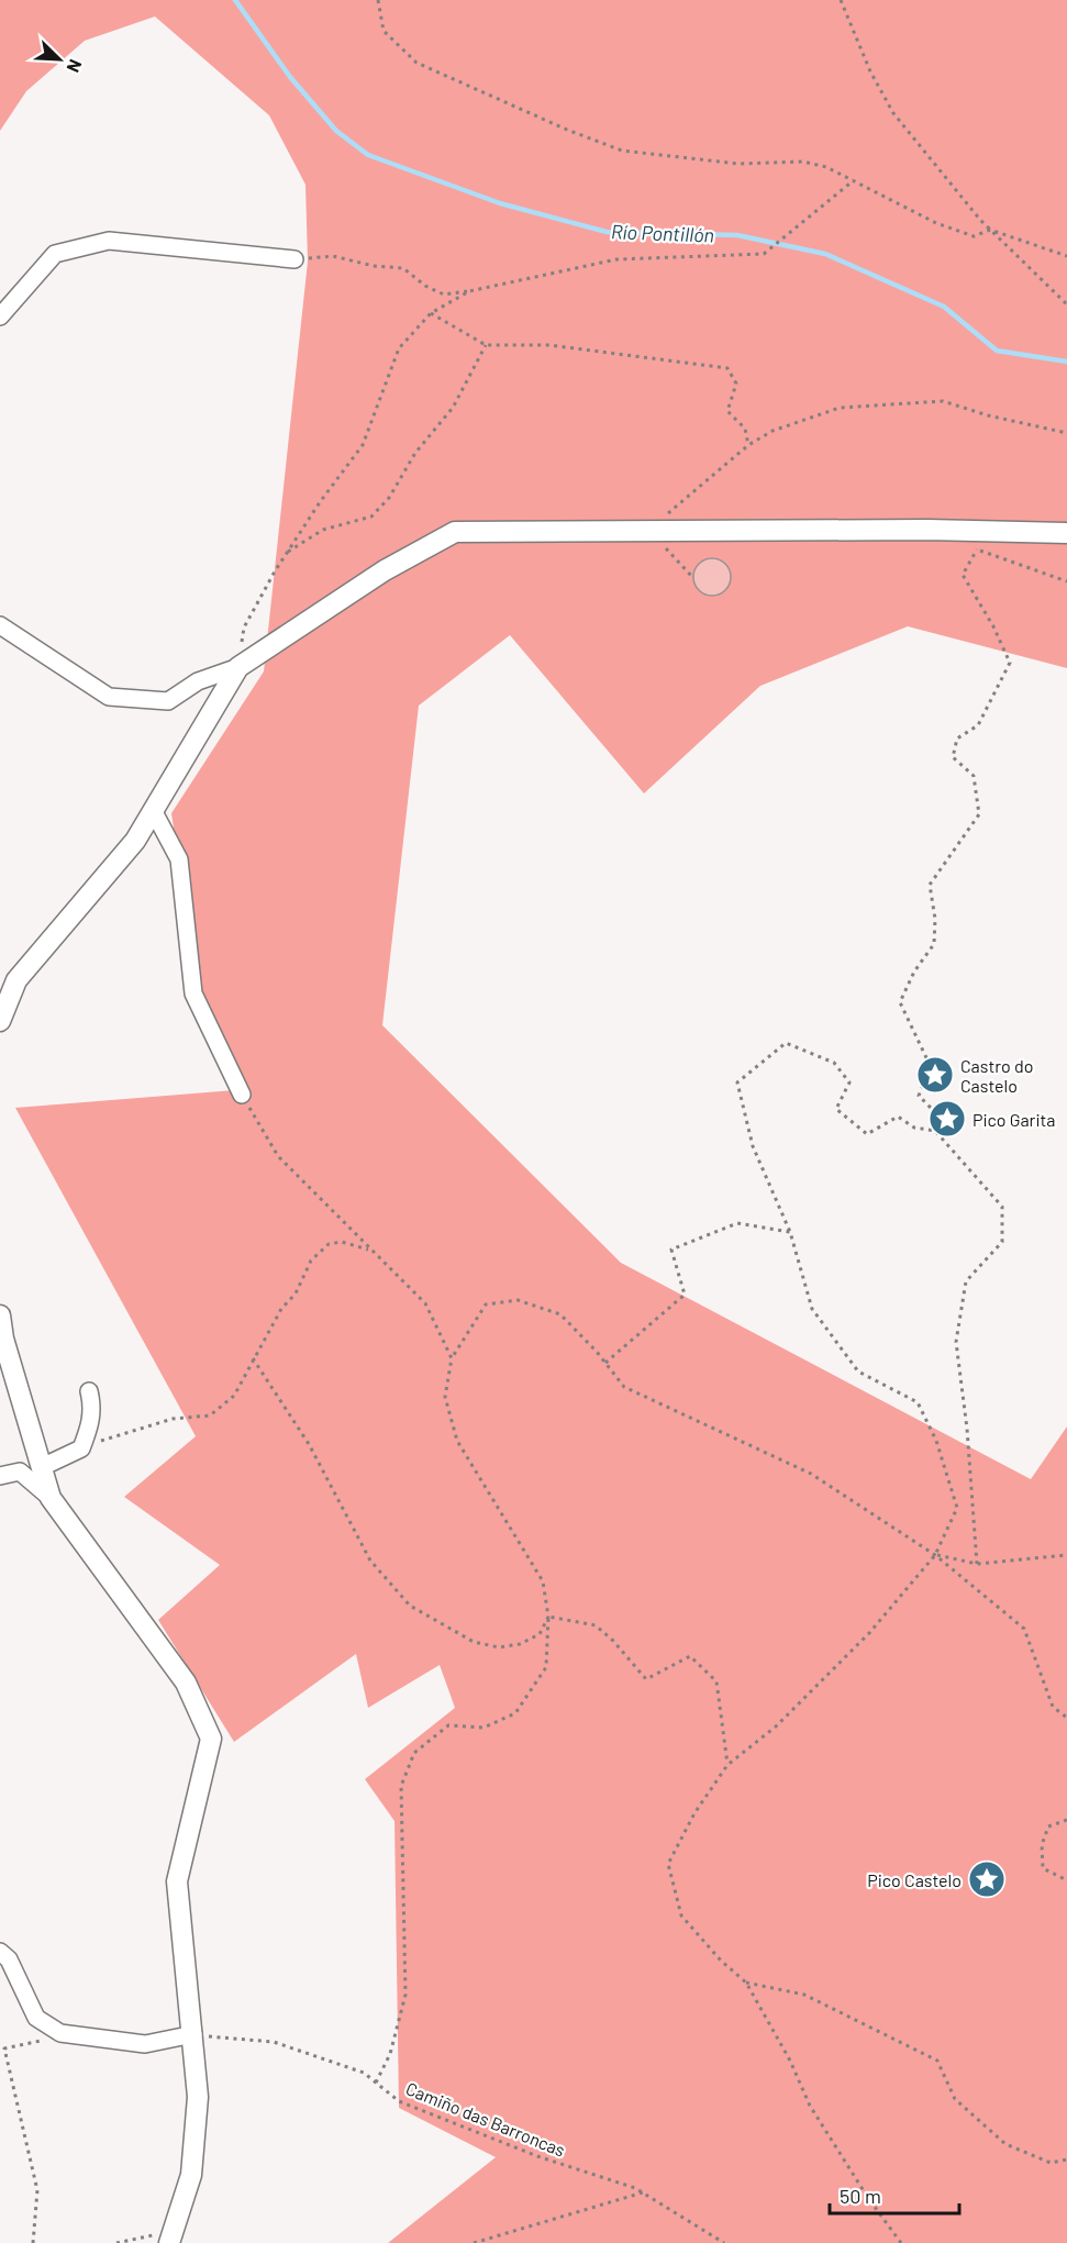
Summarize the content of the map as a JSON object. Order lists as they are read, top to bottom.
{
  "streets": {
    "path": ["Camiño das Barroncas"]
  },
  "water": ["Río Pontillón"],
  "places": {
    "place": ["Castro do Castelo", "Pico Garita", "Pico Castelo"]
  },
  "scale_bar": "50 m",
  "north": "bottom right"
}
